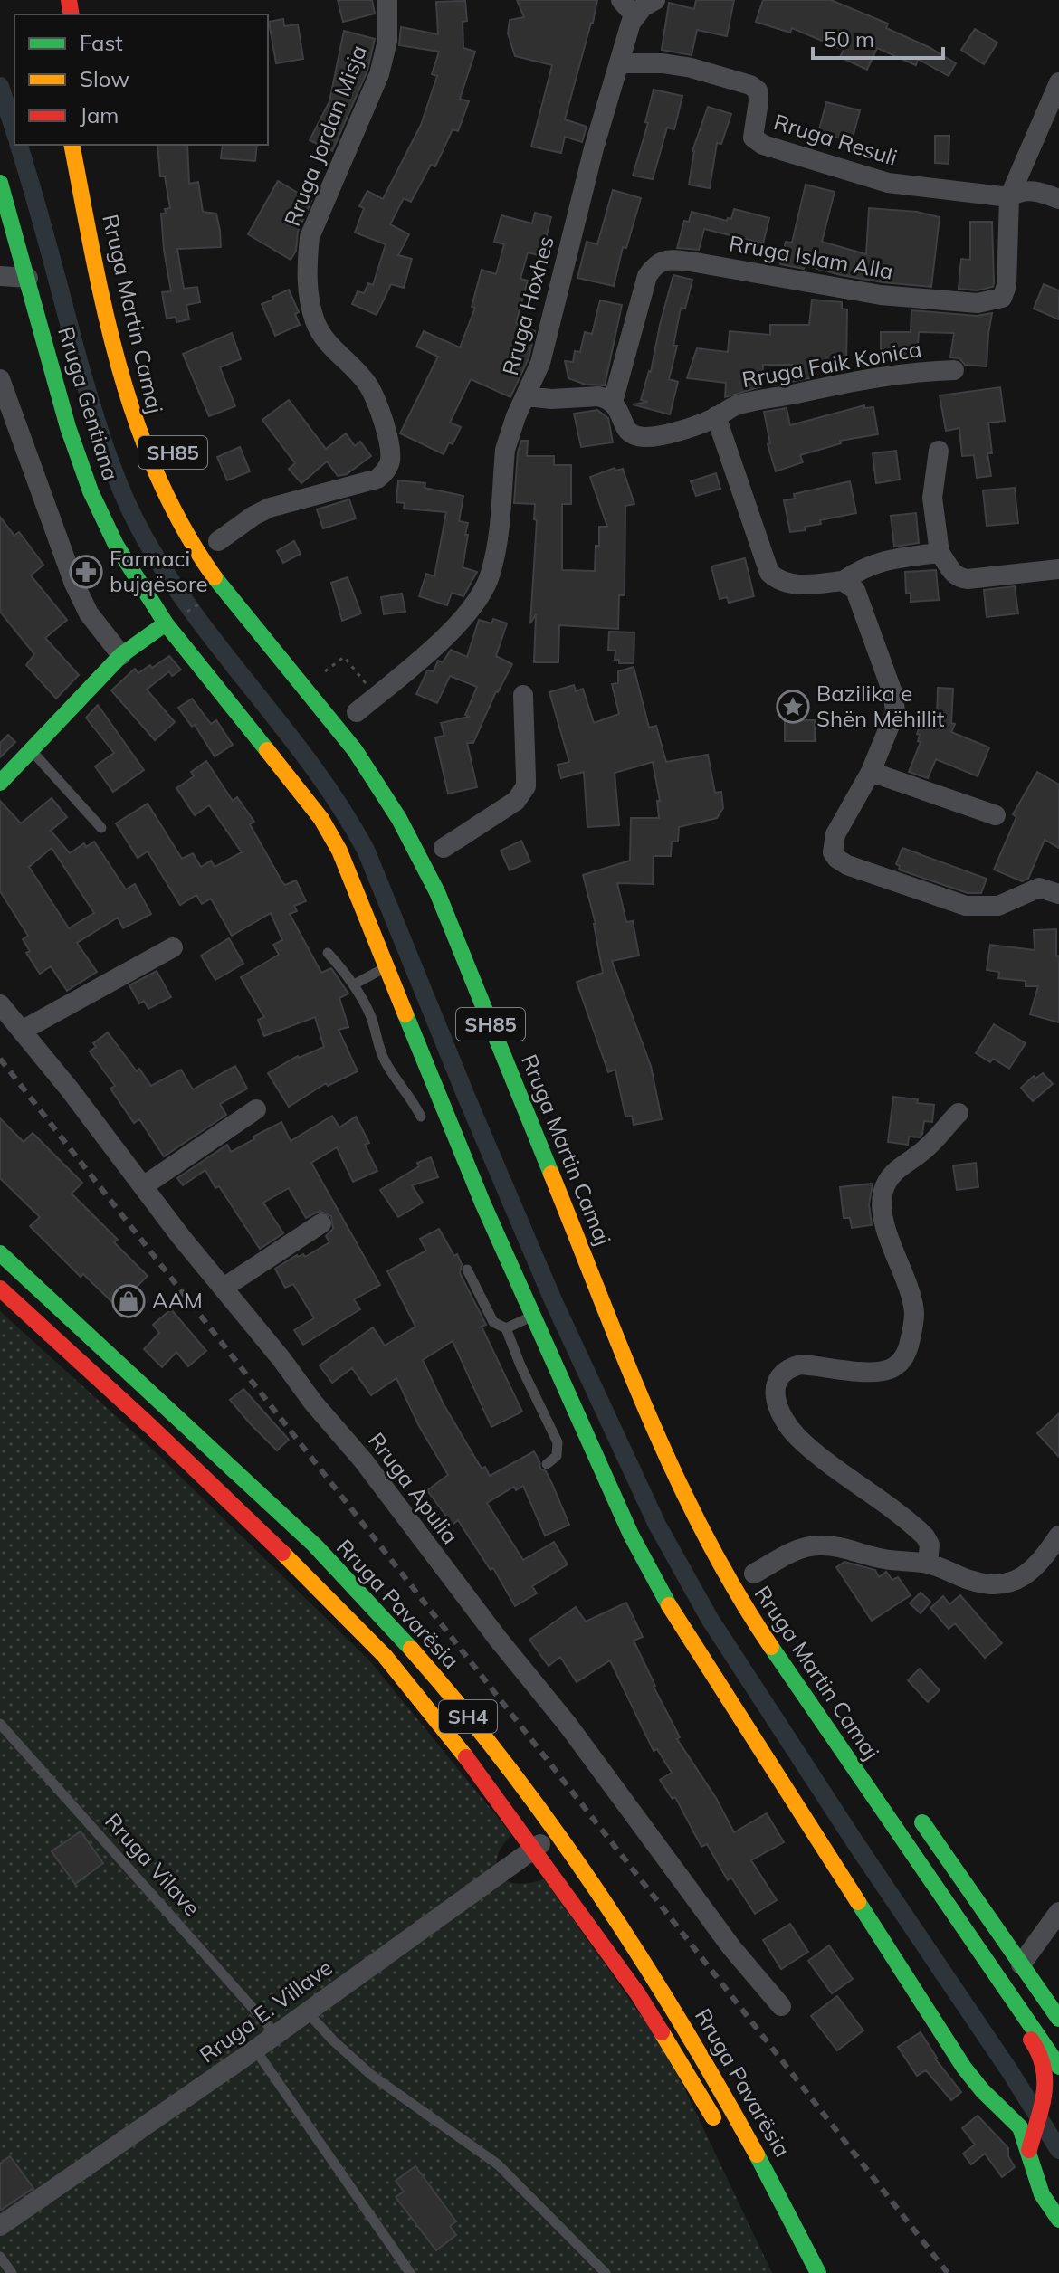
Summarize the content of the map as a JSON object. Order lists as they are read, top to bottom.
{
  "streets": {
    "main road": [
      "Rruga Martin Camaj",
      "Rruga Gentiana",
      "SH85",
      "Rruga Pavarësia",
      "SH4"
    ],
    "street": [
      "Rruga Jordan Misja",
      "Rruga Resuli",
      "Rruga Islam Alla",
      "Rruga Hoxhes",
      "Rruga Faik Konica",
      "Rruga Apulia",
      "Rruga E. Villave"
    ],
    "lane": ["Rruga Vilave"]
  },
  "crossings": [
    ["Rruga Resuli", "Rruga Islam Alla"],
    ["Rruga Resuli", "Rruga Hoxhes"],
    ["Rruga Islam Alla", "Rruga Faik Konica"],
    ["Rruga Pavarësia", "Rruga E. Villave"],
    ["Rruga Vilave", "Rruga E. Villave"]
  ],
  "places": {
    "pharmacy": ["Farmaci bujqësore"],
    "place": ["Bazilika e Shën Mëhillit"],
    "shop": ["AAM"]
  },
  "legend": ["Fast", "Slow", "Jam"],
  "scale_bar": "50 m"
}
